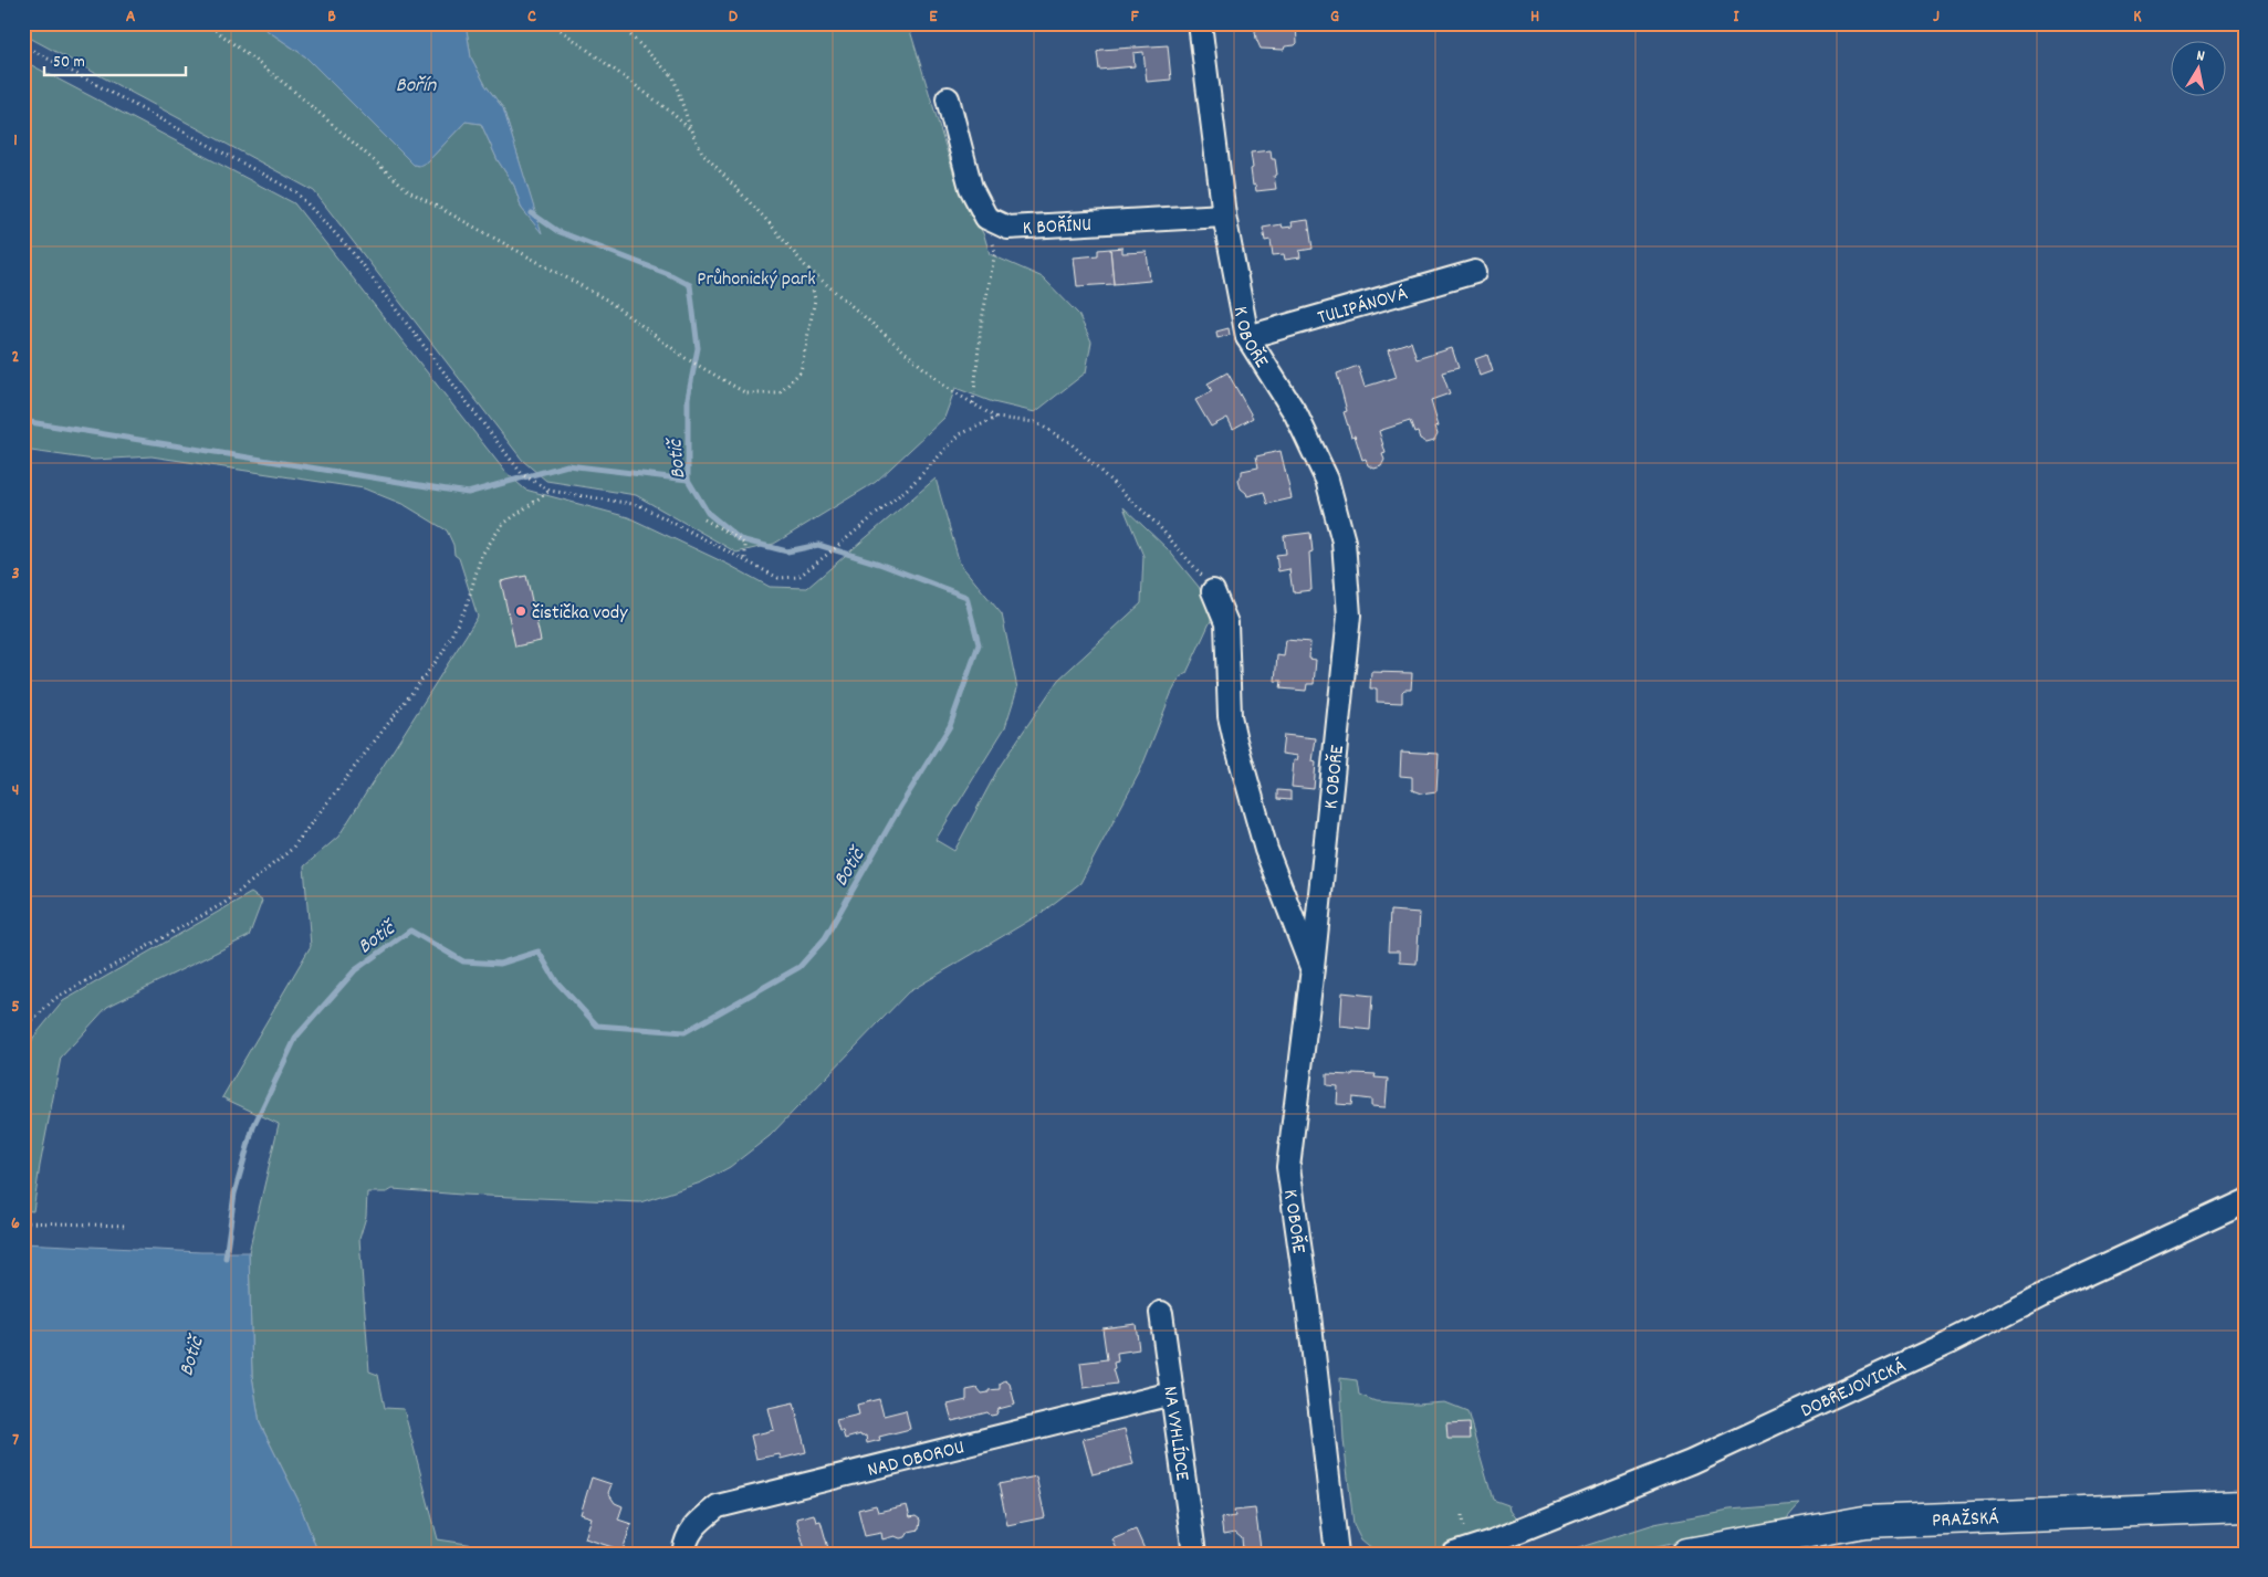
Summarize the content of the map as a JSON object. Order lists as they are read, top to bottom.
{
  "streets": {
    "main road": ["PRAŽSKÁ"],
    "street": [
      "K BOŘÍNU",
      "TULIPÁNOVÁ",
      "K OBOŘE",
      "DOBŘEJOVICKÁ",
      "NA VYHLÍDCE",
      "NAD OBOROU"
    ]
  },
  "crossings": [
    ["K BOŘÍNU", "K OBOŘE"],
    ["TULIPÁNOVÁ", "K OBOŘE"],
    ["NA VYHLÍDCE", "NAD OBOROU"]
  ],
  "water": ["Bořín", "Botič"],
  "parks": ["Průhonický park"],
  "places": ["čistička vody"],
  "scale_bar": "50 m",
  "north": "top",
  "grid": {
    "columns": [
      "A",
      "B",
      "C",
      "D",
      "E",
      "F",
      "G",
      "H",
      "I",
      "J",
      "K"
    ],
    "rows": [
      "1",
      "2",
      "3",
      "4",
      "5",
      "6",
      "7"
    ]
  }
}
